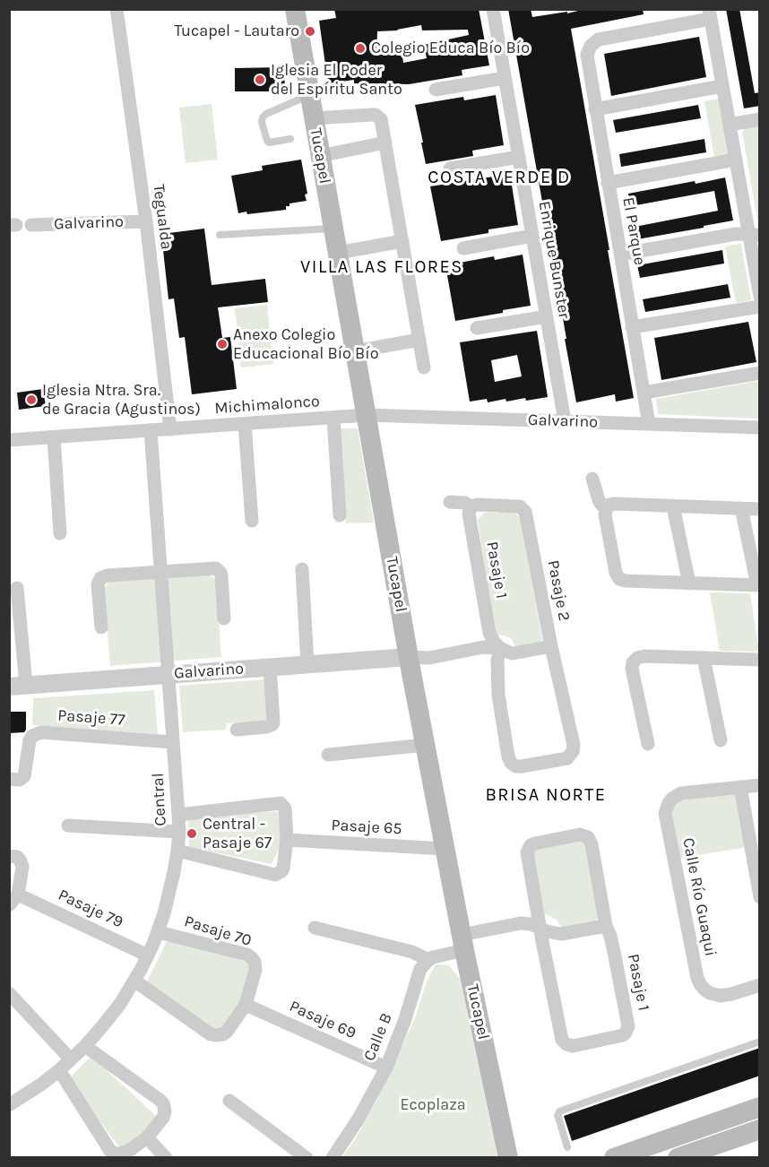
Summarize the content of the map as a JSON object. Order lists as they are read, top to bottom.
{
  "streets": {
    "main road": ["Tucapel"],
    "street": [
      "Tegualda",
      "Galvarino",
      "El Parque",
      "Enrique Bunster",
      "Michimalonco",
      "Pasaje 1",
      "Pasaje 2",
      "Pasaje 77",
      "Central",
      "Pasaje 65",
      "Calle Río Guaqui",
      "Pasaje 79",
      "Pasaje 70",
      "Pasaje 69",
      "Calle B"
    ]
  },
  "crossings": [
    ["Tucapel", "Galvarino"],
    ["Tucapel", "Michimalonco"],
    ["Tucapel", "Pasaje 65"],
    ["Tegualda", "Galvarino"],
    ["Tegualda", "Michimalonco"],
    ["Galvarino", "El Parque"],
    ["Galvarino", "Enrique Bunster"],
    ["Galvarino", "Michimalonco"],
    ["Galvarino", "Central"],
    ["Michimalonco", "Central"],
    ["Pasaje 1", "Pasaje 2"],
    ["Pasaje 77", "Central"],
    ["Central", "Pasaje 79"],
    ["Central", "Pasaje 70"],
    ["Pasaje 70", "Pasaje 69"],
    ["Pasaje 69", "Calle B"]
  ],
  "districts": ["COSTA VERDE D", "VILLA LAS FLORES", "BRISA NORTE"],
  "parks": ["Ecoplaza"],
  "places": [
    "Tucapel - Lautaro",
    "Colegio Educa Bío Bío",
    "Iglesia El Poder del Espíritu Santo",
    "Anexo Colegio Educacional Bío Bío",
    "Iglesia Ntra. Sra. de Gracia (Agustinos)",
    "Central - Pasaje 67"
  ]
}
